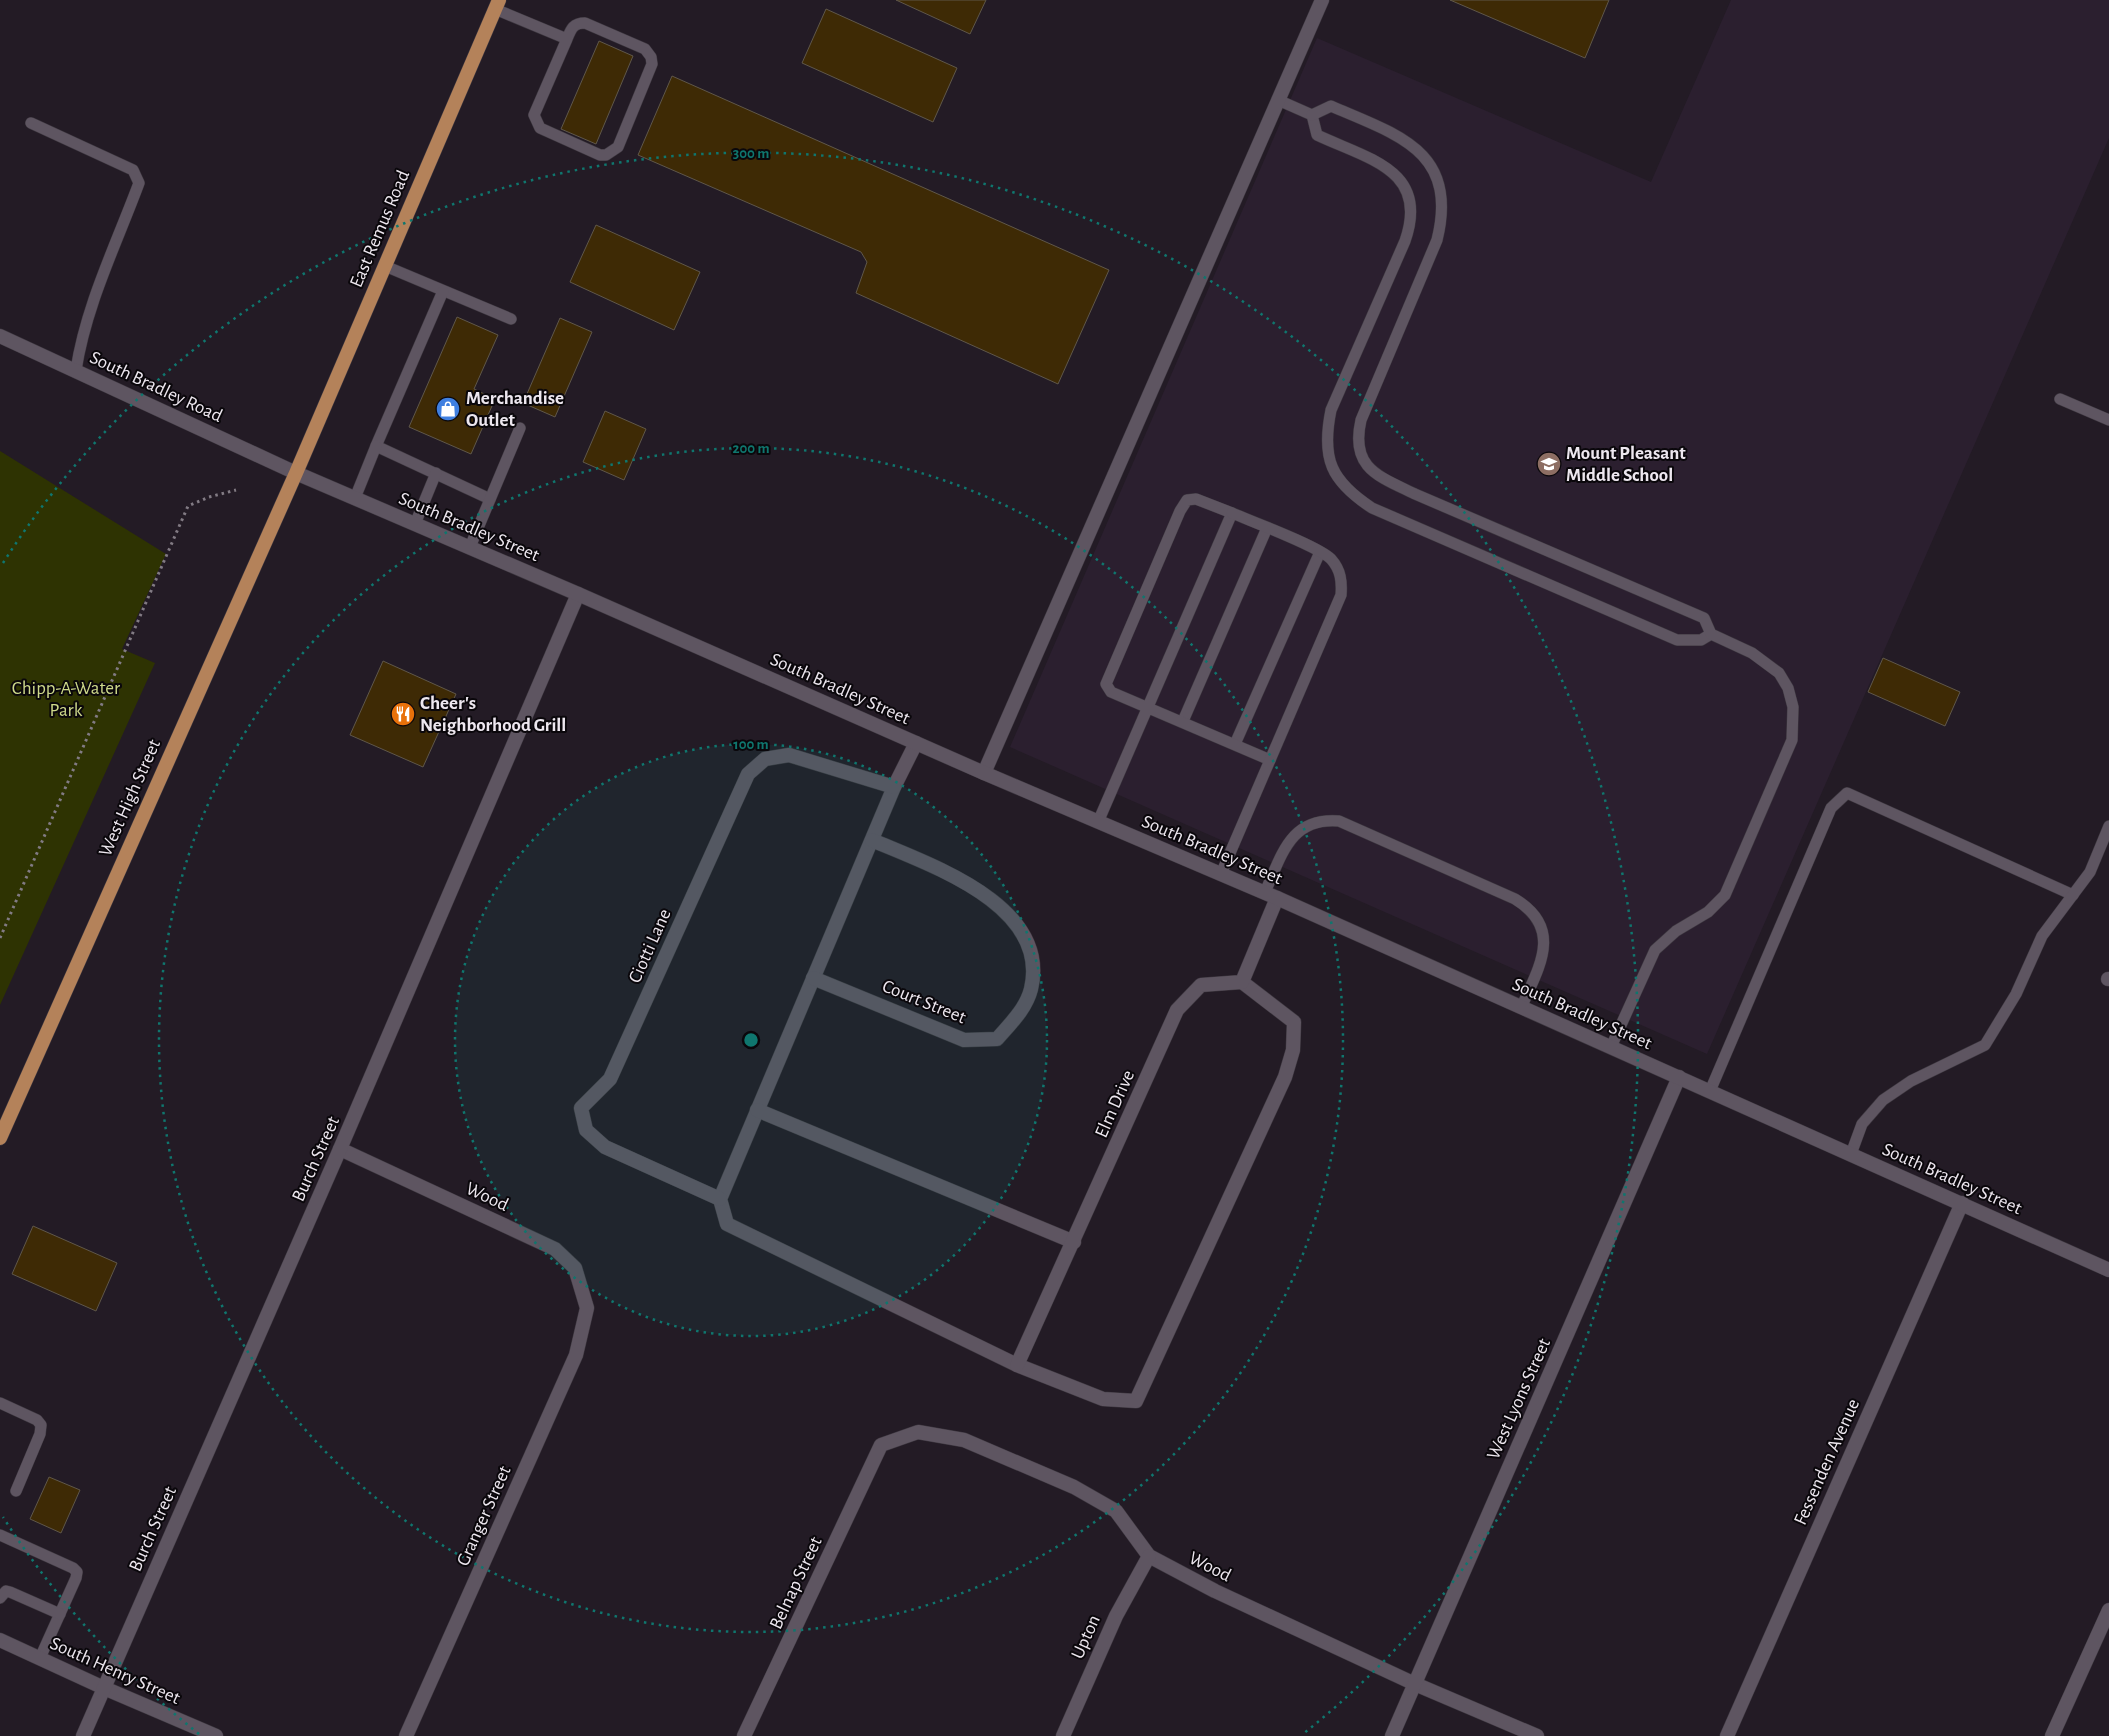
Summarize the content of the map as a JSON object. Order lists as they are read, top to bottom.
{
  "streets": {
    "main road": ["East Remus Road", "West High Street"],
    "street": [
      "South Bradley Road",
      "South Bradley Street",
      "Ciotti Lane",
      "Court Street",
      "Elm Drive",
      "Burch Street",
      "Wood",
      "West Lyons Street",
      "Fessenden Avenue",
      "Granger Street",
      "Belnap Street",
      "Upton",
      "South Henry Street"
    ]
  },
  "crossings": [
    ["East Remus Road", "South Bradley Road"],
    ["East Remus Road", "South Bradley Street"],
    ["East Remus Road", "West High Street"],
    ["South Bradley Road", "South Bradley Street"],
    ["South Bradley Road", "West High Street"],
    ["South Bradley Street", "West High Street"],
    ["South Bradley Street", "Burch Street"],
    ["South Bradley Street", "West Lyons Street"],
    ["South Bradley Street", "Fessenden Avenue"],
    ["Burch Street", "Wood"],
    ["Burch Street", "South Henry Street"],
    ["Wood", "West Lyons Street"],
    ["Wood", "Granger Street"],
    ["Wood", "Belnap Street"],
    ["Wood", "Upton"]
  ],
  "parks": ["Chipp-A-Water Park"],
  "places": {
    "shop": ["Merchandise Outlet"],
    "school or university": ["Mount Pleasant Middle School"],
    "restaurant": ["Cheer's Neighborhood Grill"]
  },
  "rings": ["300 m", "200 m", "100 m"]
}
